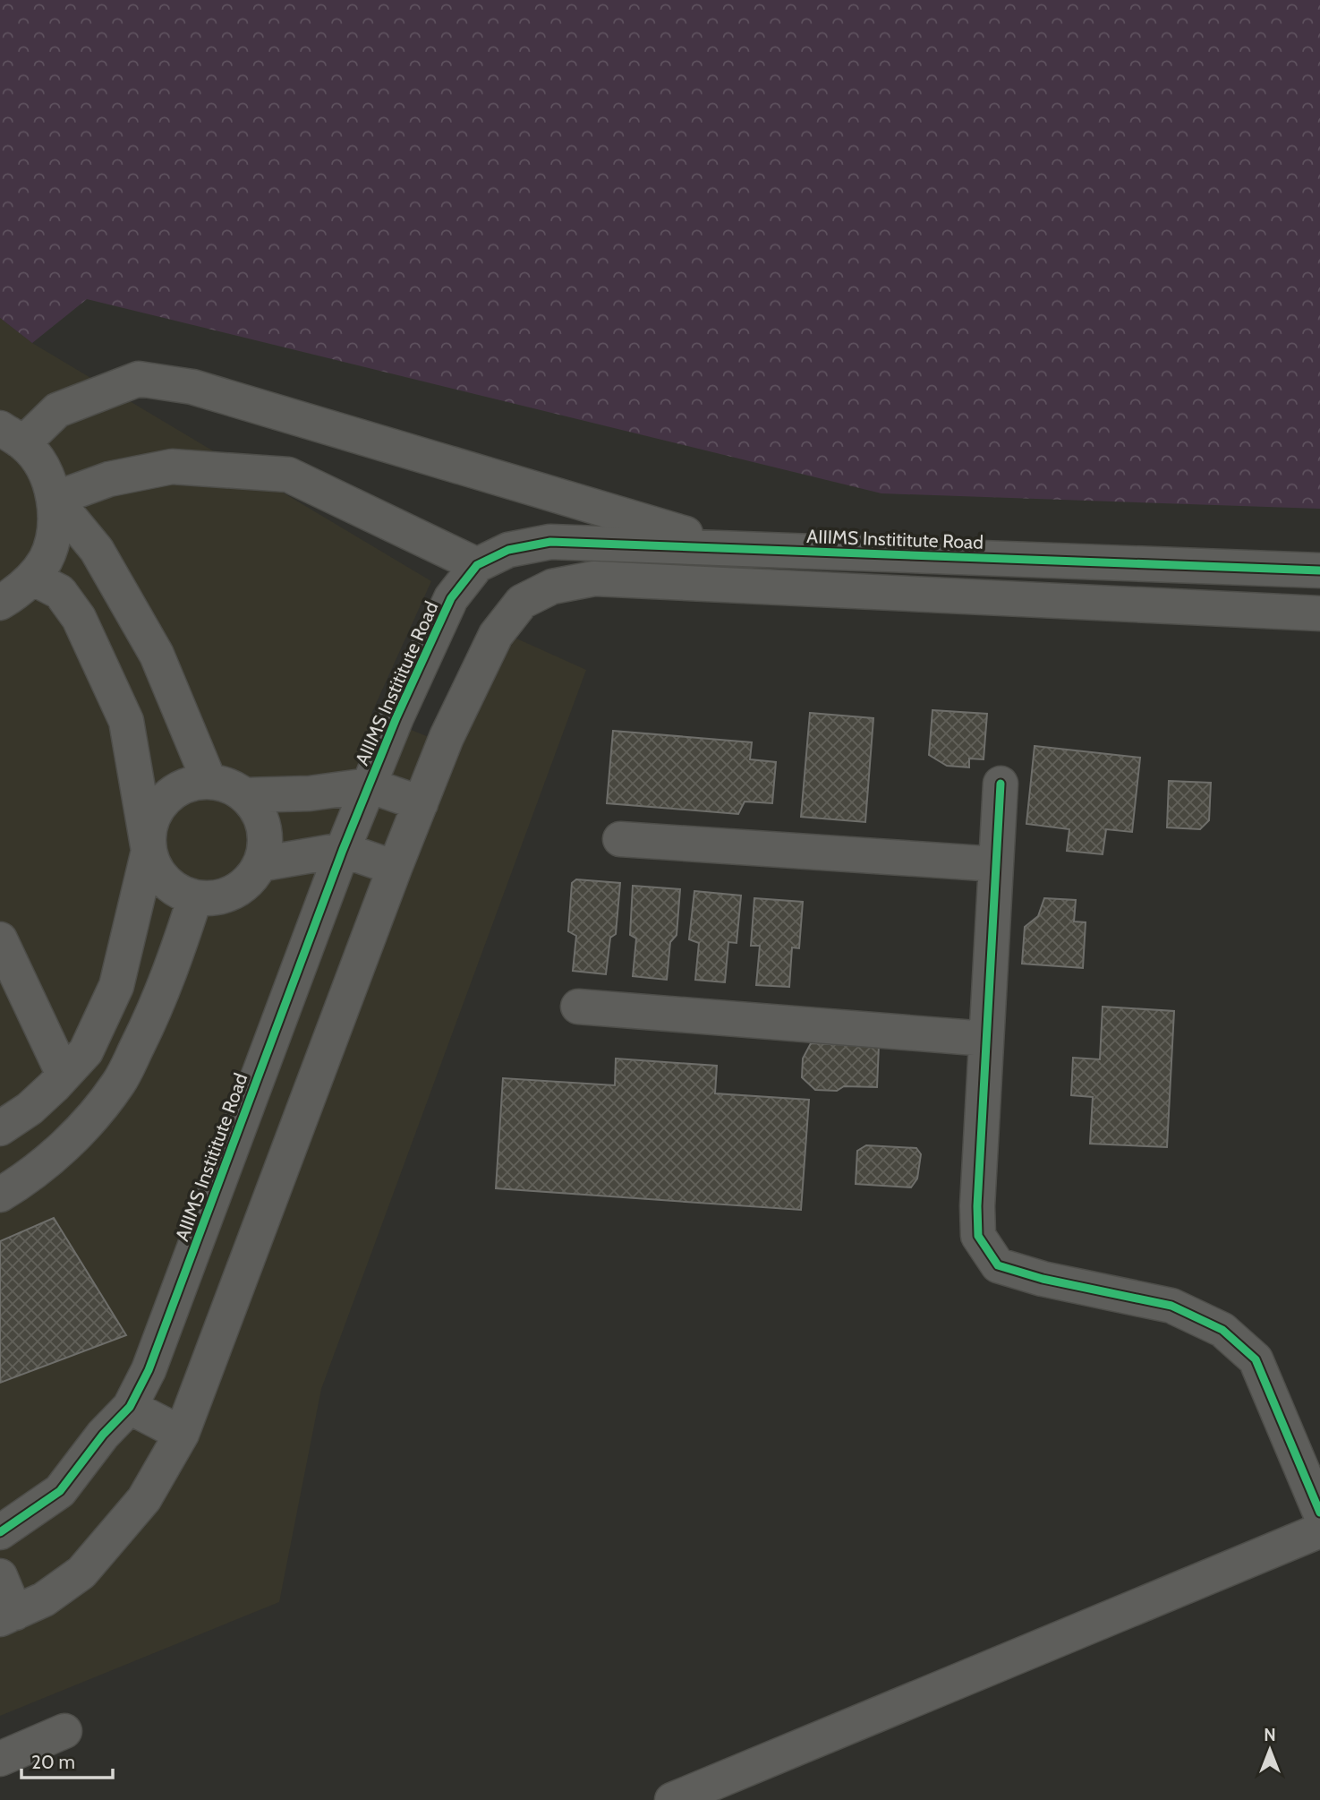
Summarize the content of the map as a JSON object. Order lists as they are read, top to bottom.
{
  "streets": {
    "street": ["AIIIMS Instititute Road"]
  },
  "scale_bar": "20 m",
  "north": "top"
}
